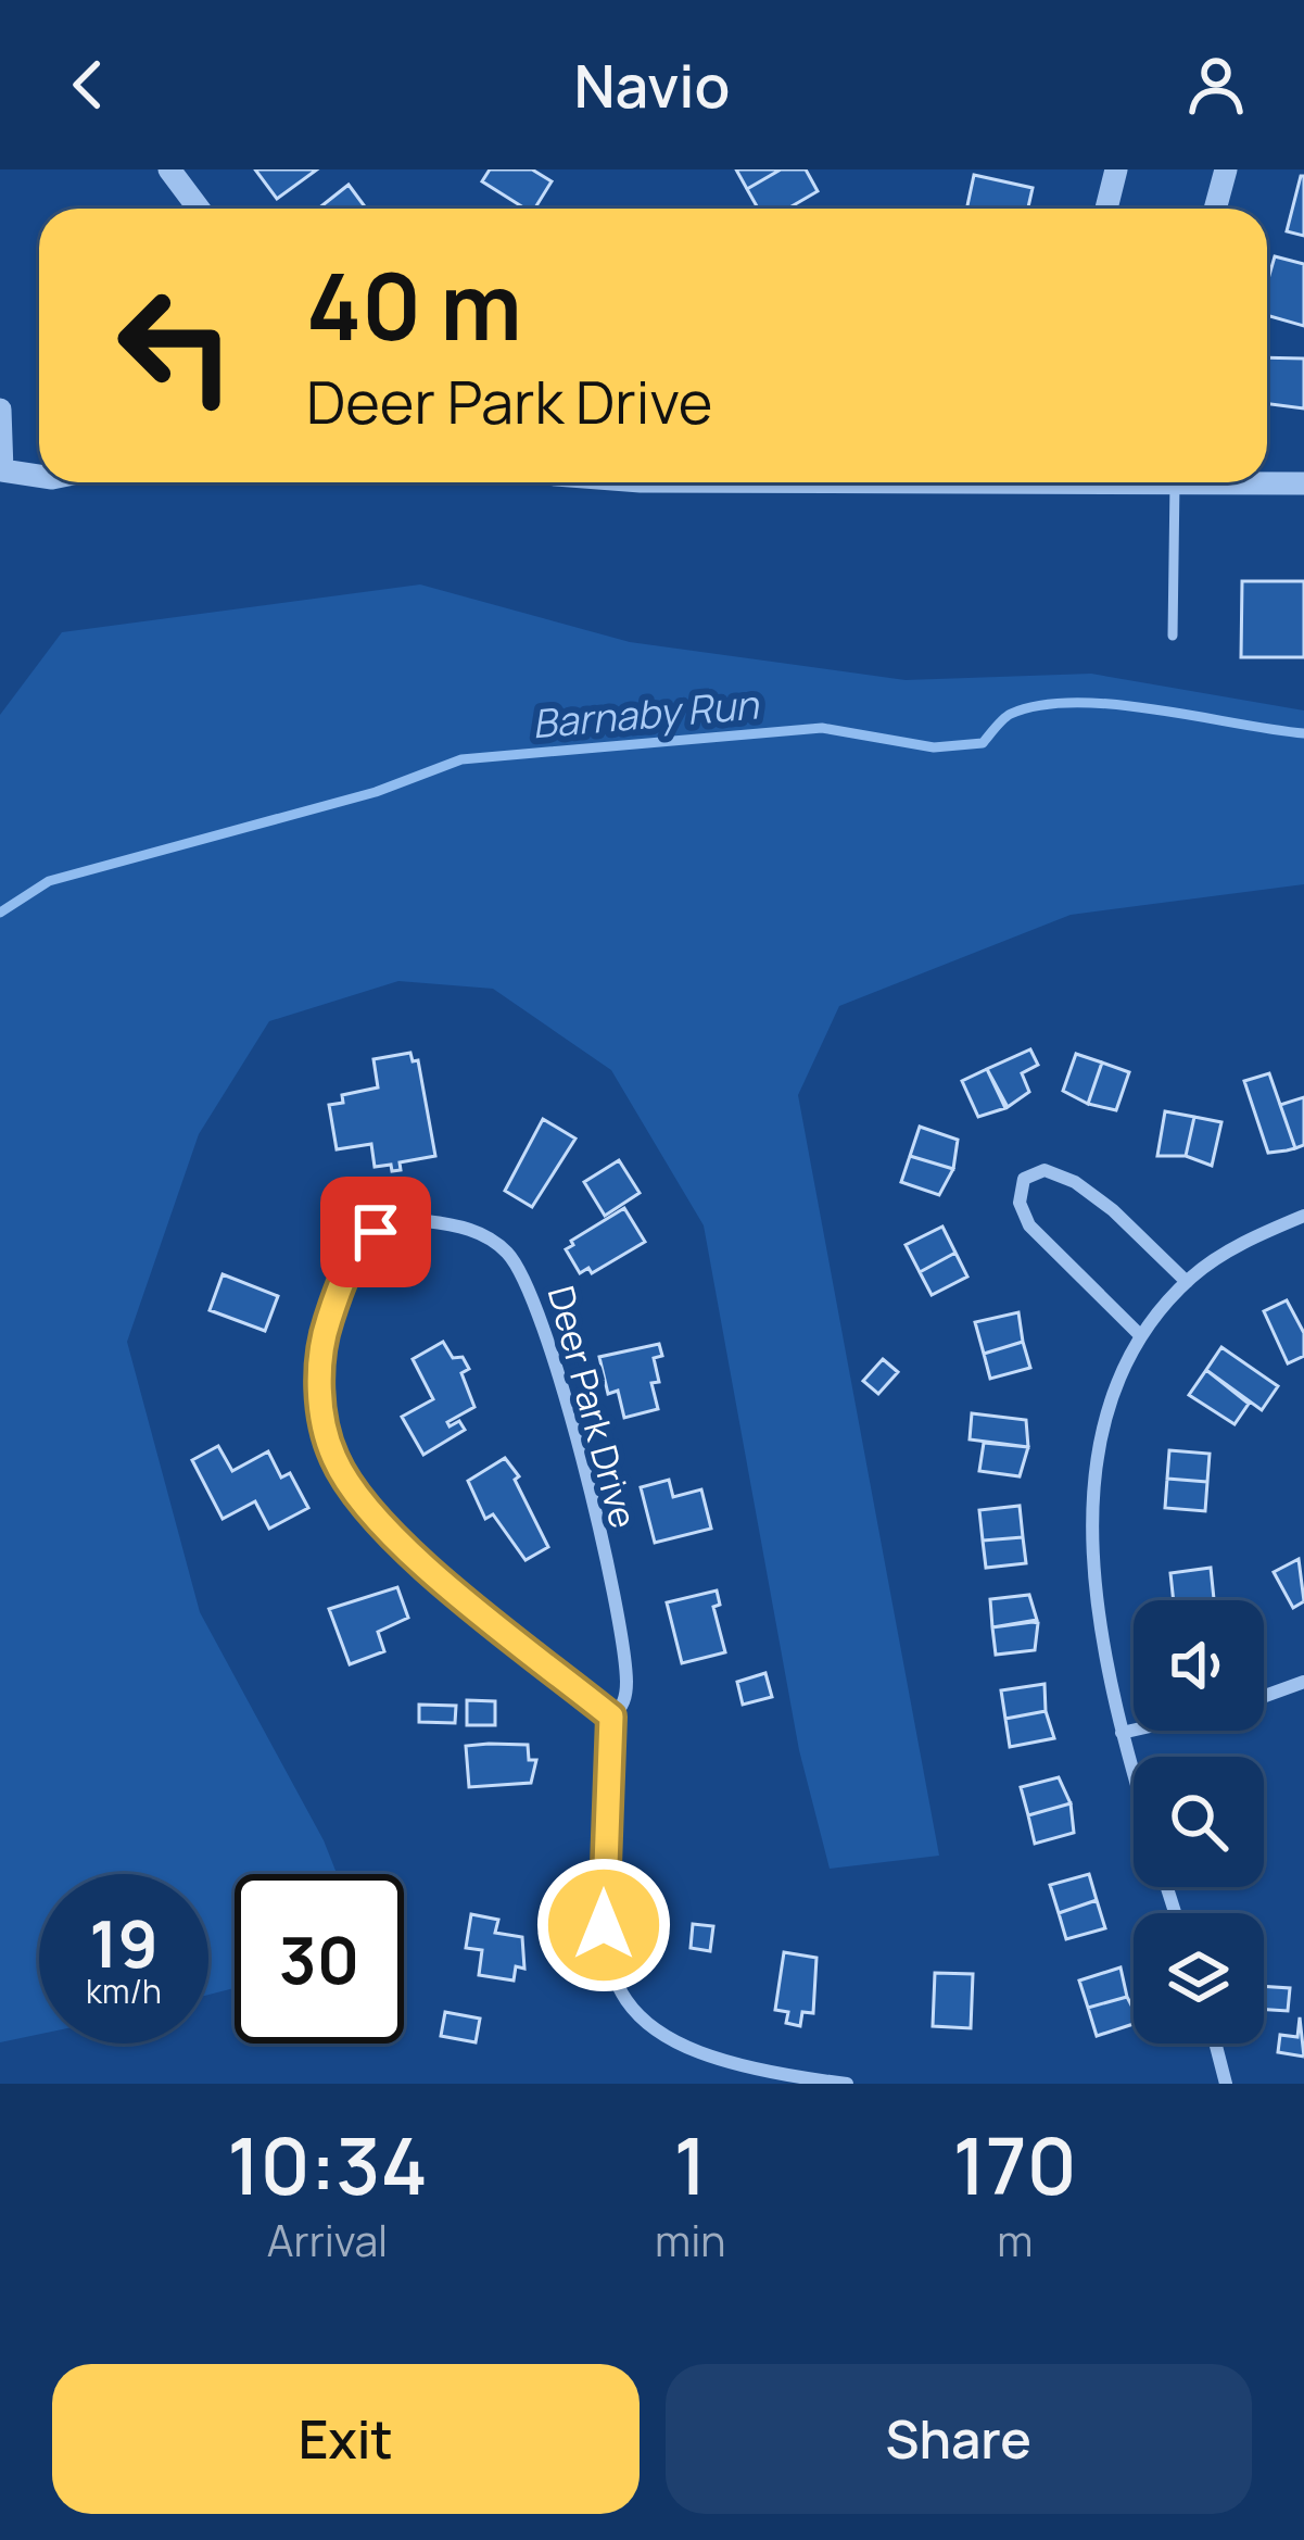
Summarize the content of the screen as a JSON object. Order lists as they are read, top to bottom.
{
  "streets": {
    "street": ["Deer Park Drive"]
  },
  "water": ["Barnaby Run"],
  "page": {
    "header": "Navio",
    "turn": ["40 m", "Deer Park Drive"],
    "speed": "19 km/h",
    "limit": "30",
    "eta": [
      "10:34",
      "Arrival",
      "1",
      "min",
      "170",
      "m"
    ],
    "buttons": ["Exit", "Share"]
  }
}
